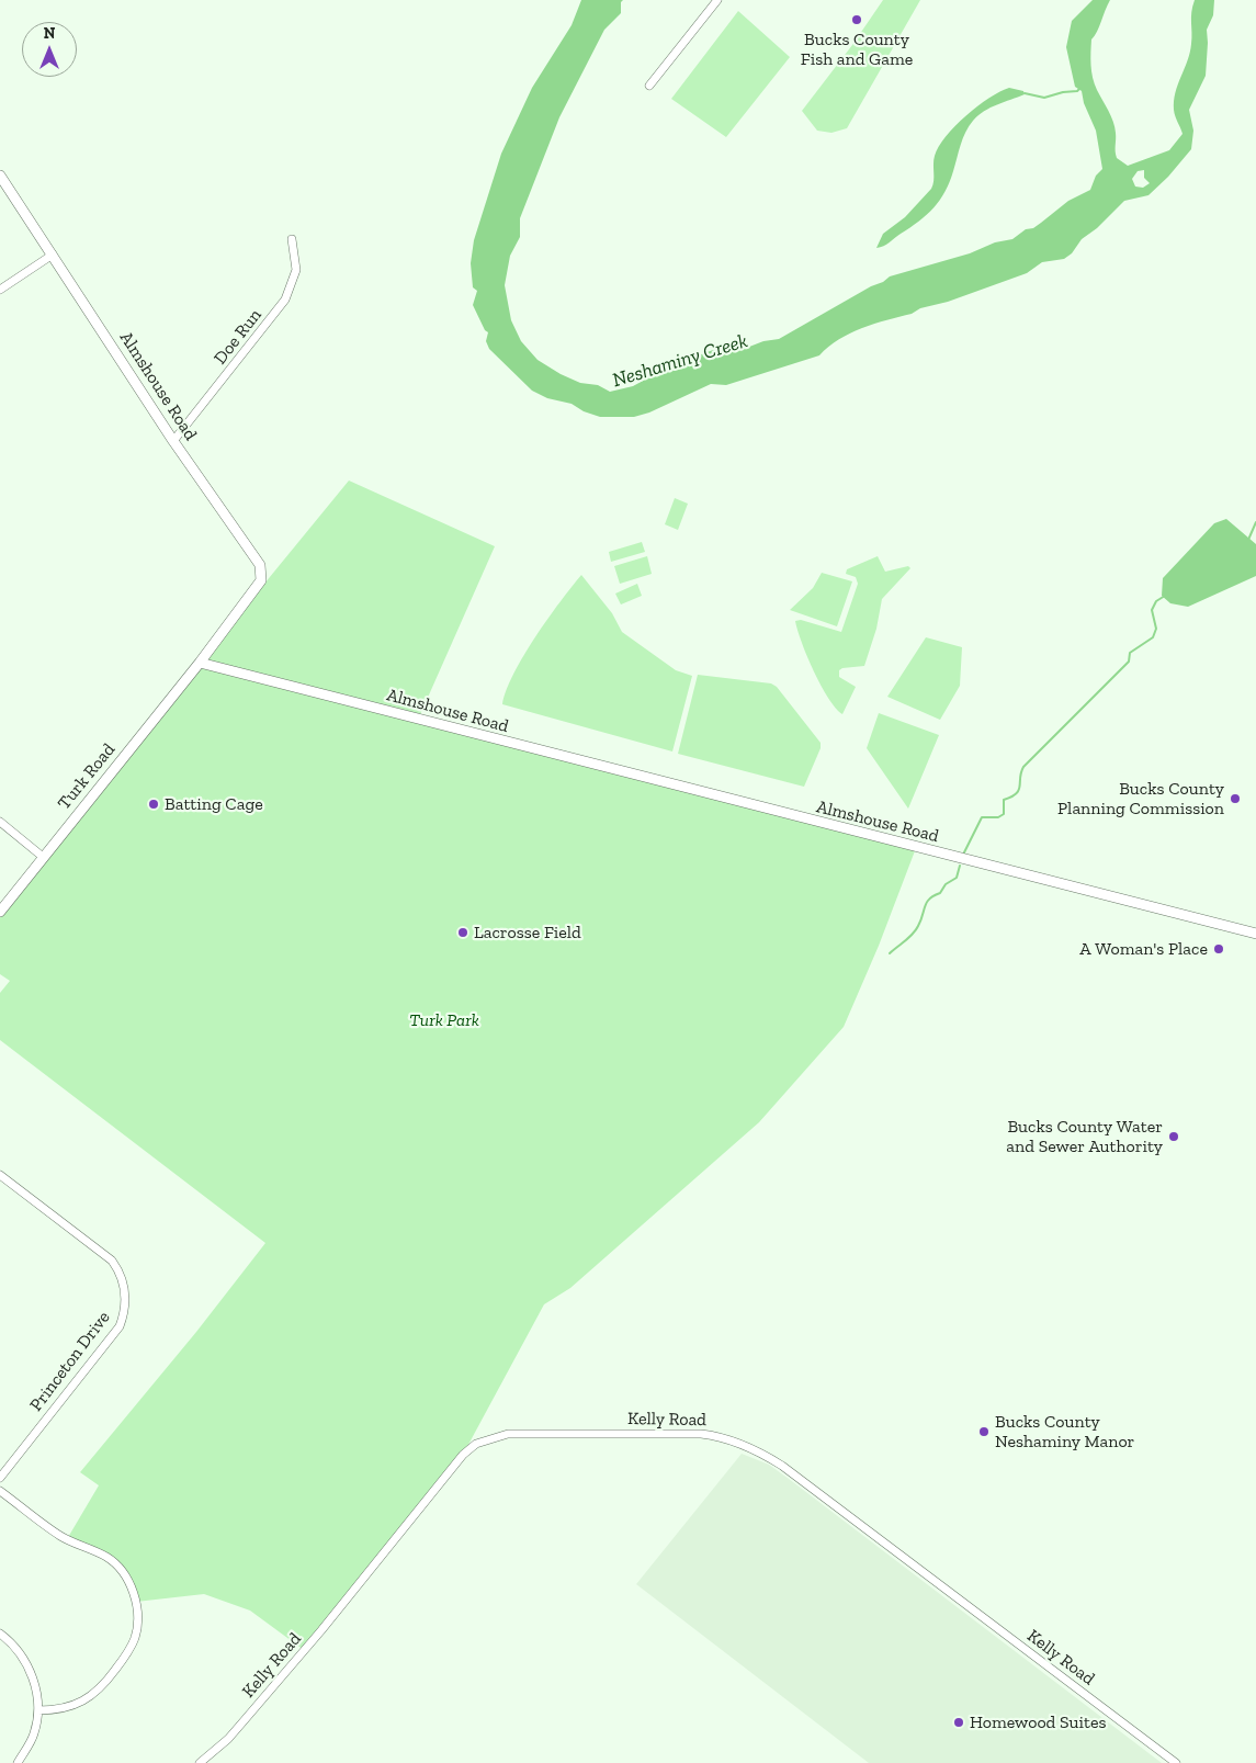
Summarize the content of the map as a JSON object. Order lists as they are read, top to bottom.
{
  "streets": {
    "street": [
      "Doe Run",
      "Almshouse Road",
      "Turk Road",
      "Princeton Drive",
      "Kelly Road"
    ]
  },
  "crossings": [
    ["Doe Run", "Almshouse Road"],
    ["Almshouse Road", "Turk Road"]
  ],
  "water": ["Neshaminy Creek"],
  "parks": ["Turk Park"],
  "places": [
    "Bucks County Fish and Game",
    "Bucks County Planning Commission",
    "Batting Cage",
    "Lacrosse Field",
    "A Woman's Place",
    "Bucks County Water and Sewer Authority",
    "Bucks County Neshaminy Manor",
    "Homewood Suites"
  ],
  "north": "top"
}
